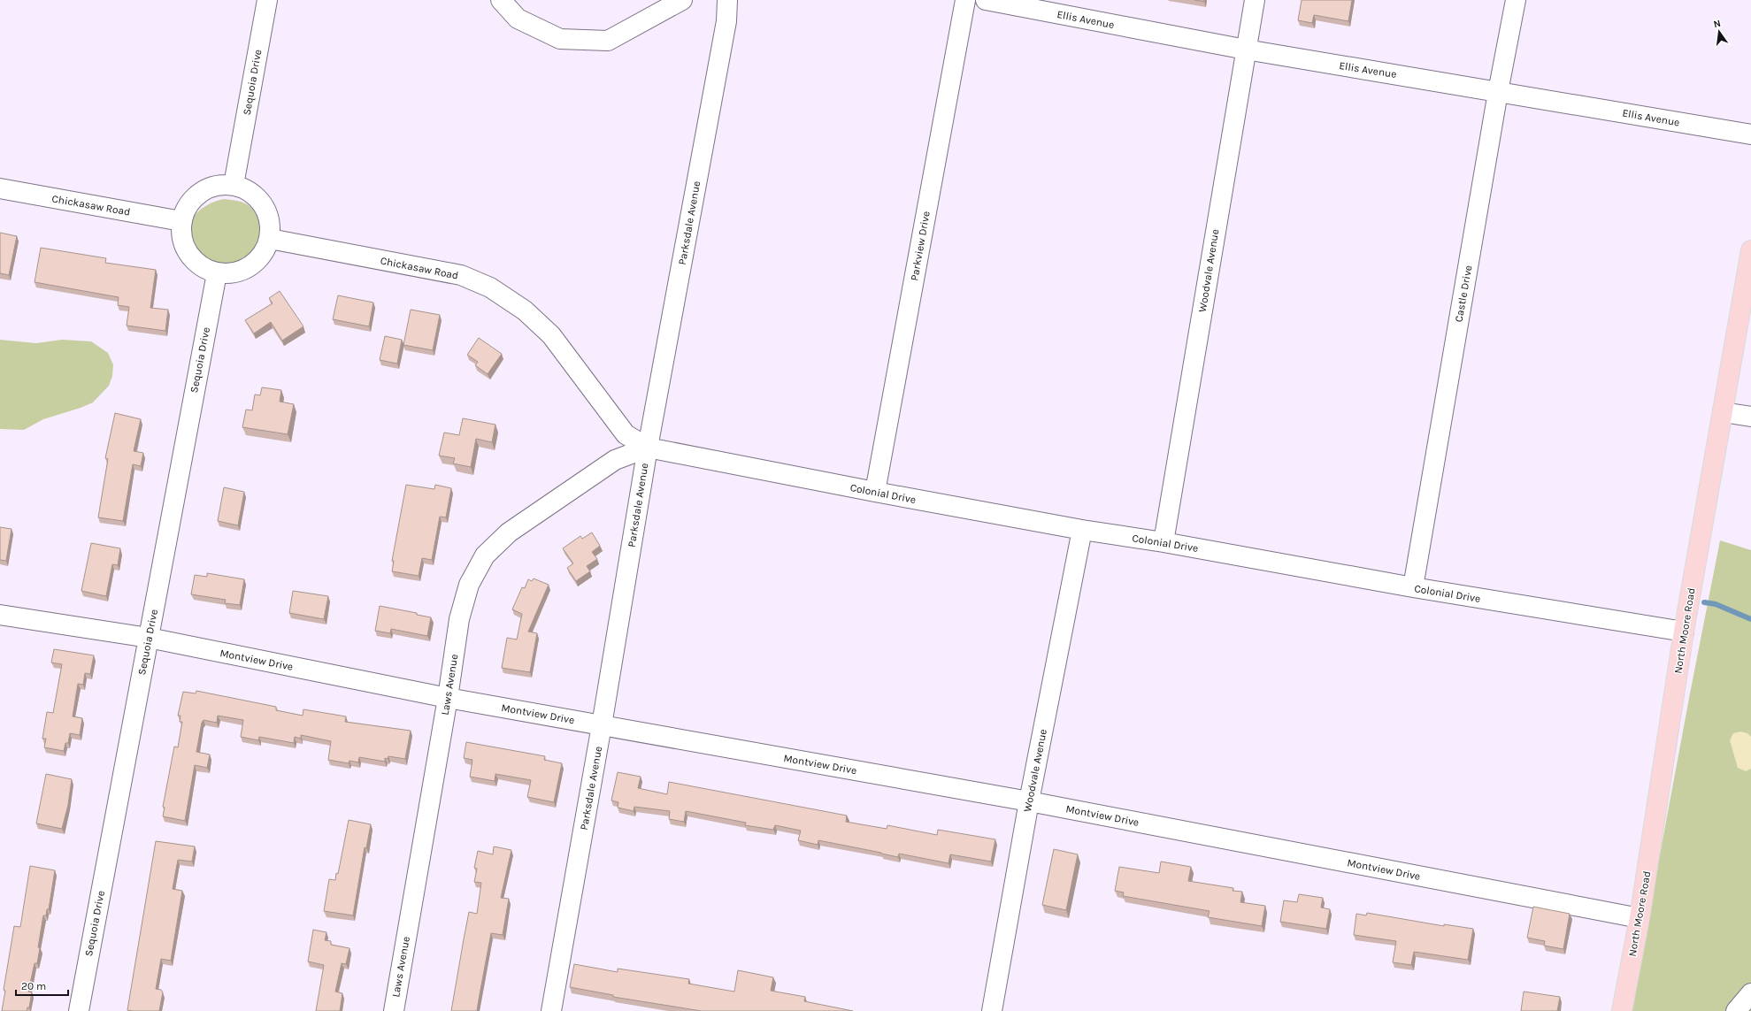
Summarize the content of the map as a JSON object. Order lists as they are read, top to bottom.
{
  "streets": {
    "main road": ["North Moore Road"],
    "street": [
      "Ellis Avenue",
      "Sequoia Drive",
      "Chickasaw Road",
      "Parksdale Avenue",
      "Parkview Drive",
      "Woodvale Avenue",
      "Castle Drive",
      "Colonial Drive",
      "Montview Drive",
      "Laws Avenue"
    ]
  },
  "crossings": [
    ["Ellis Avenue", "Woodvale Avenue"],
    ["Ellis Avenue", "Castle Drive"],
    ["Sequoia Drive", "Chickasaw Road"],
    ["Sequoia Drive", "Montview Drive"],
    ["Chickasaw Road", "Parksdale Avenue"],
    ["Chickasaw Road", "Colonial Drive"],
    ["Chickasaw Road", "Laws Avenue"],
    ["Parksdale Avenue", "Colonial Drive"],
    ["Parksdale Avenue", "Montview Drive"],
    ["Parksdale Avenue", "Laws Avenue"],
    ["Parkview Drive", "Colonial Drive"],
    ["Woodvale Avenue", "Colonial Drive"],
    ["Woodvale Avenue", "Montview Drive"],
    ["Castle Drive", "Colonial Drive"],
    ["Colonial Drive", "North Moore Road"],
    ["Colonial Drive", "Laws Avenue"],
    ["North Moore Road", "Montview Drive"],
    ["Montview Drive", "Laws Avenue"]
  ],
  "scale_bar": "20 m",
  "north": "top"
}
